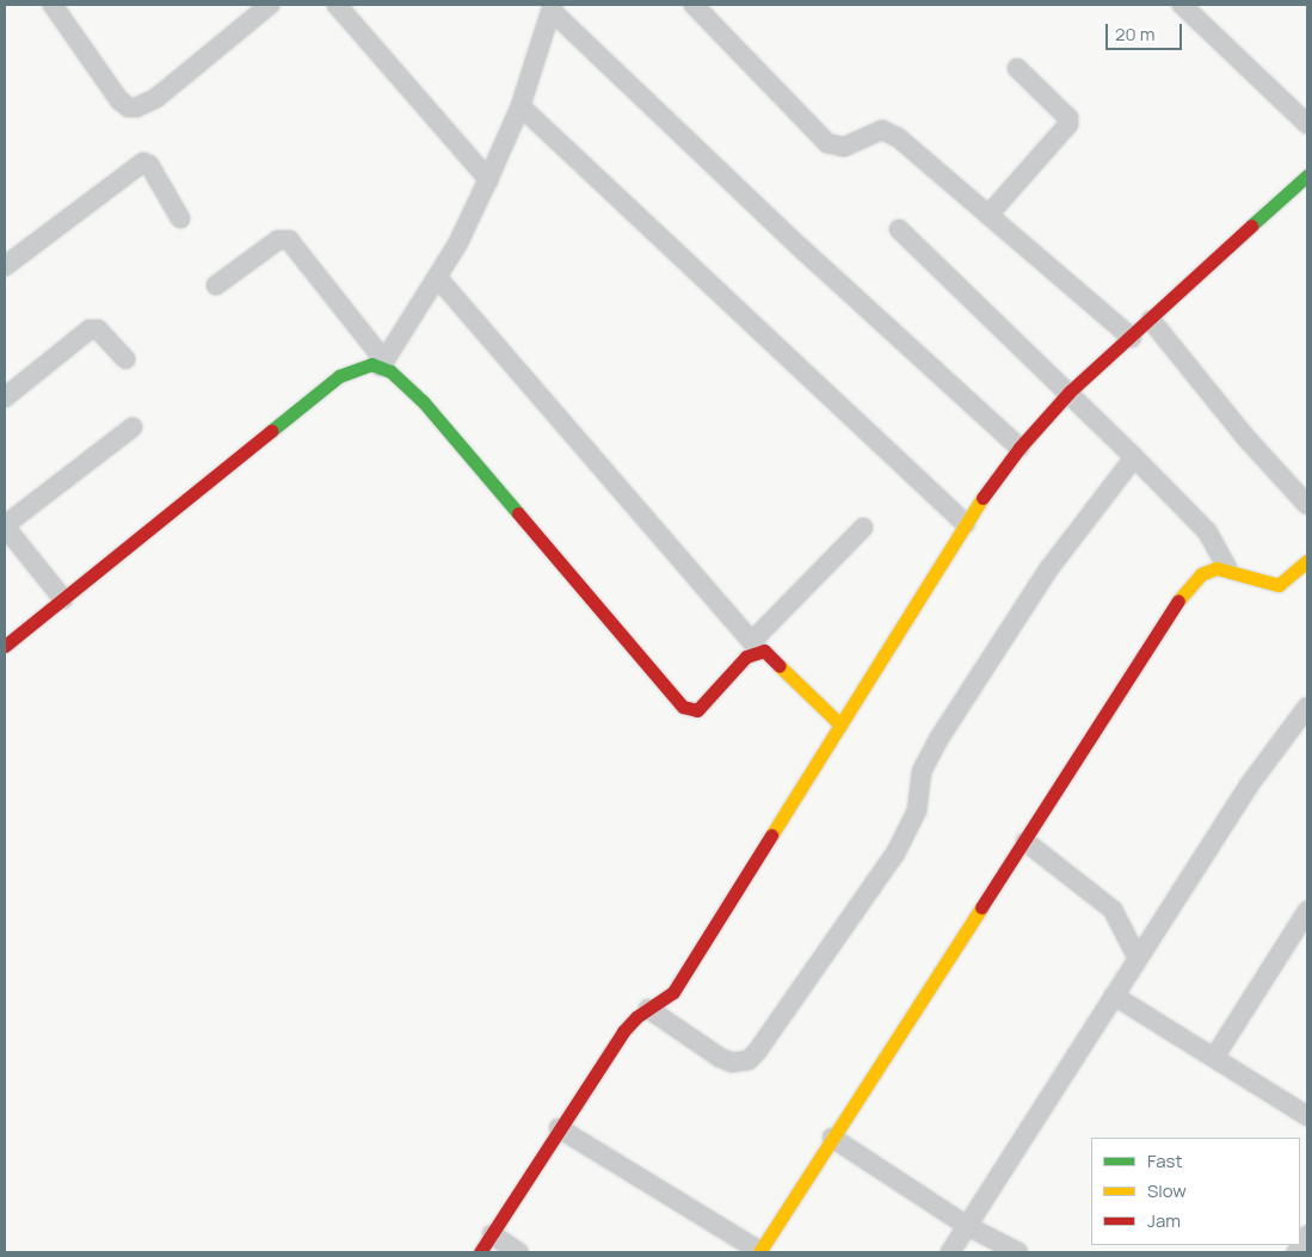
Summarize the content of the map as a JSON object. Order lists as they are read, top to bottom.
{
  "legend": ["Fast", "Slow", "Jam"],
  "scale_bar": "20 m"
}
